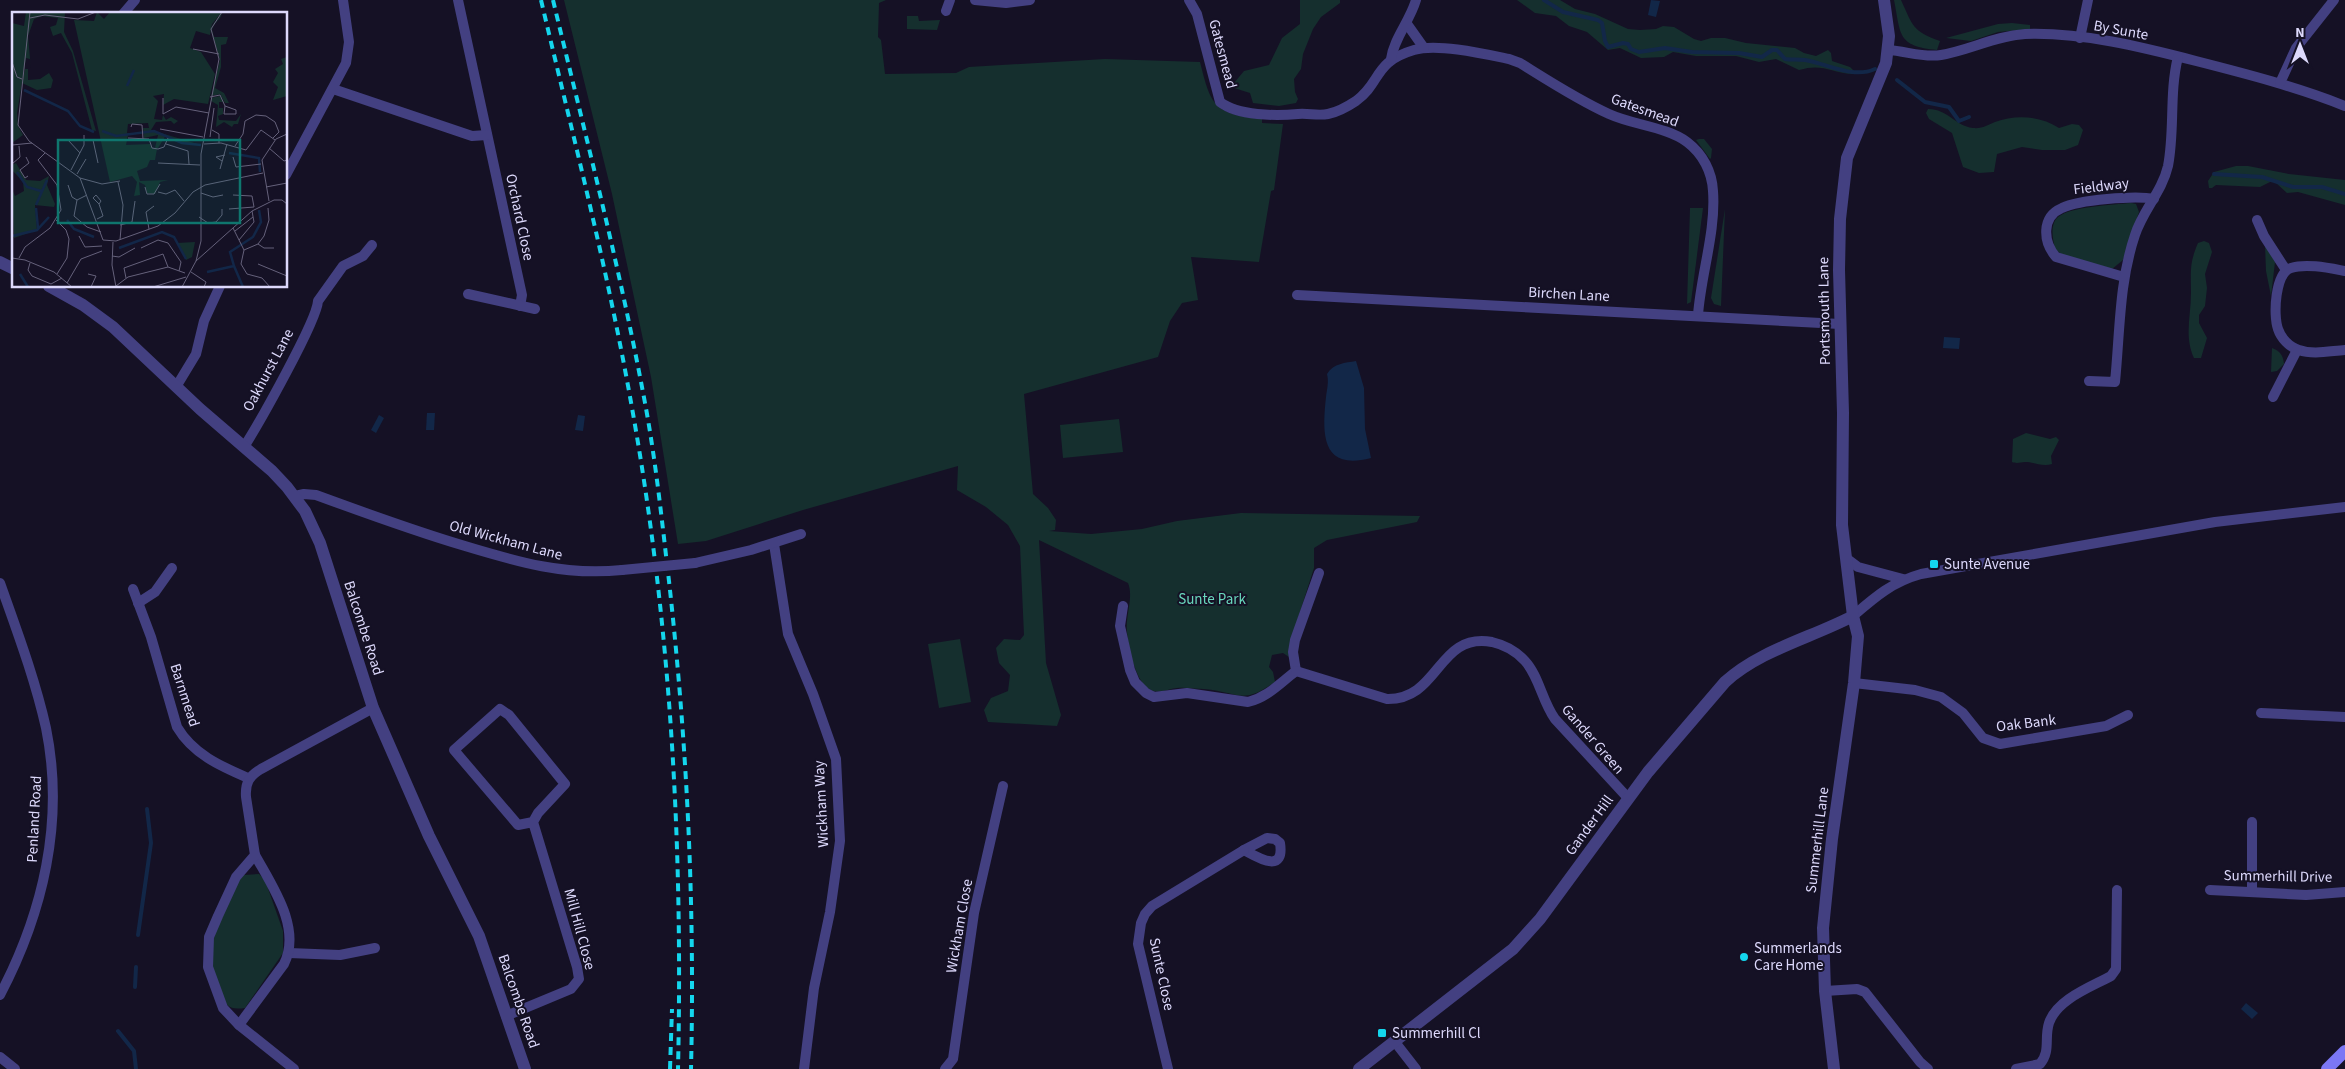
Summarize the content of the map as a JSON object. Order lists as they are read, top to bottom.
{
  "streets": {
    "street": [
      "By Sunte",
      "Gatesmead",
      "Fieldway",
      "Orchard Close",
      "Birchen Lane",
      "Portsmouth Lane",
      "Oakhurst Lane",
      "Old Wickham Lane",
      "Balcombe Road",
      "Barnmead",
      "Oak Bank",
      "Gander Green",
      "Wickham Way",
      "Penland Road",
      "Gander Hill",
      "Summerhill Lane",
      "Summerhill Drive",
      "Wickham Close",
      "Mill Hill Close",
      "Sunte Close"
    ]
  },
  "crossings": [
    ["By Sunte", "Portsmouth Lane"],
    ["Gatesmead", "Birchen Lane"],
    ["Birchen Lane", "Portsmouth Lane"],
    ["Portsmouth Lane", "Gander Hill"],
    ["Portsmouth Lane", "Summerhill Lane"],
    ["Oakhurst Lane", "Balcombe Road"],
    ["Old Wickham Lane", "Balcombe Road"],
    ["Old Wickham Lane", "Wickham Way"],
    ["Balcombe Road", "Mill Hill Close"],
    ["Oak Bank", "Summerhill Lane"],
    ["Gander Green", "Gander Hill"],
    ["Gander Hill", "Summerhill Lane"]
  ],
  "parks": ["Sunte Park"],
  "places": {
    "transit": ["Sunte Avenue", "Summerhill Cl"],
    "other": ["Summerlands Care Home"]
  },
  "north": "top"
}
